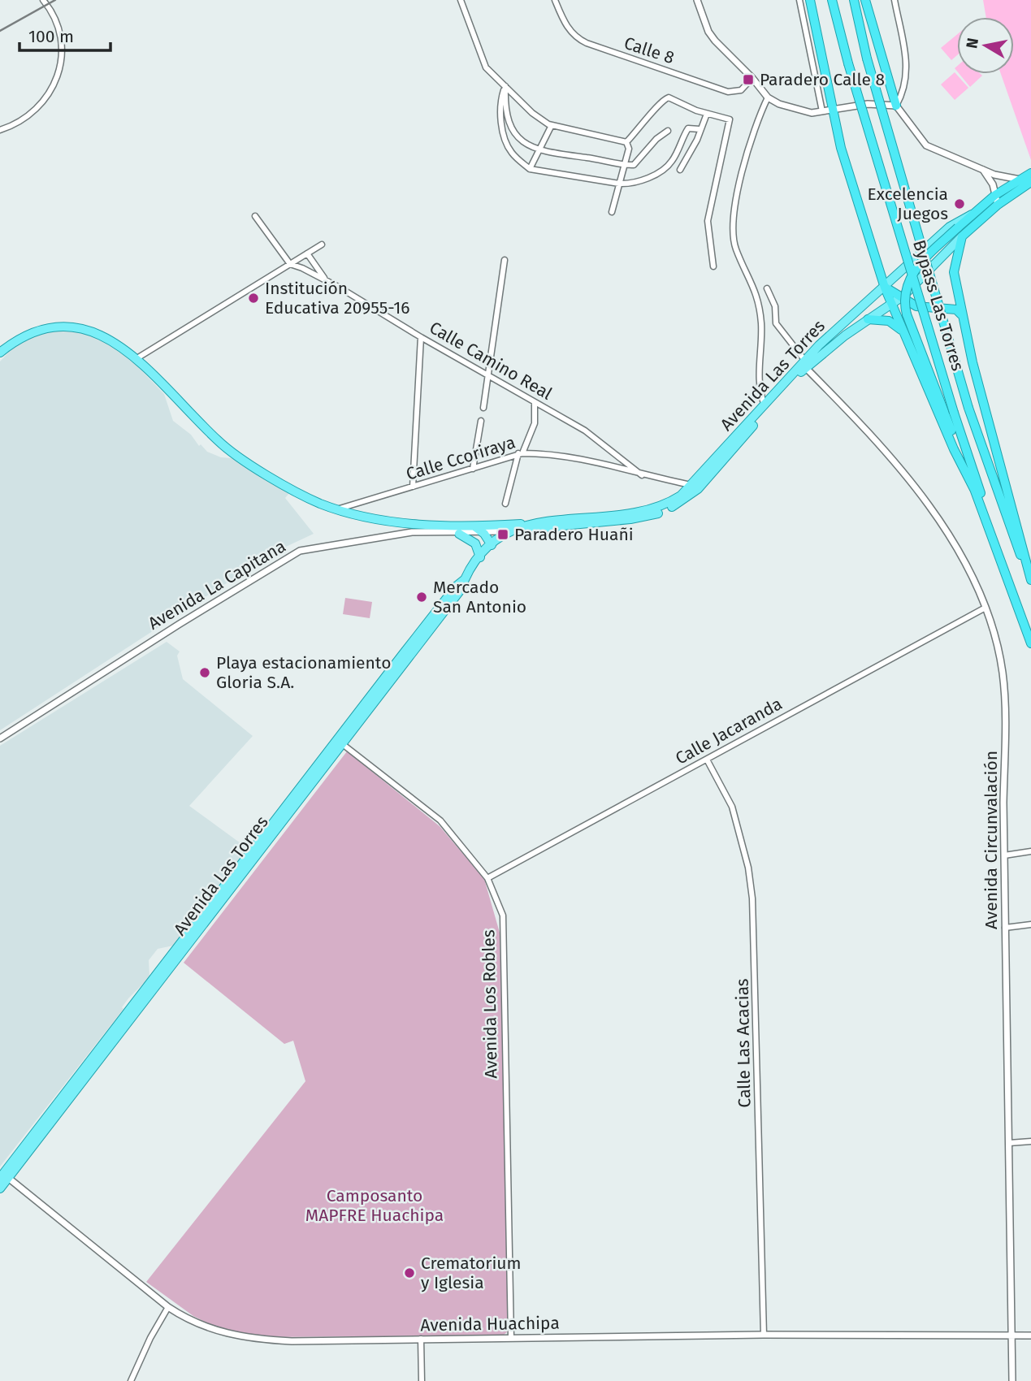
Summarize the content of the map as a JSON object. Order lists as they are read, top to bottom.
{
  "streets": {
    "highway": ["Bypass Las Torres", "Avenida Las Torres"],
    "street": [
      "Calle 8",
      "Calle Camino Real",
      "Calle Ccoriraya",
      "Avenida La Capitana",
      "Calle Jacaranda",
      "Avenida Circunvalación",
      "Avenida Los Robles",
      "Calle Las Acacias",
      "Avenida Huachipa"
    ]
  },
  "crossings": [
    ["Calle Camino Real", "Calle Ccoriraya"],
    ["Avenida Las Torres", "Calle Ccoriraya"],
    ["Avenida Las Torres", "Avenida La Capitana"],
    ["Avenida Las Torres", "Avenida Circunvalación"],
    ["Avenida Las Torres", "Avenida Los Robles"],
    ["Avenida Las Torres", "Avenida Huachipa"],
    ["Calle Jacaranda", "Avenida Circunvalación"],
    ["Calle Jacaranda", "Avenida Los Robles"],
    ["Calle Jacaranda", "Calle Las Acacias"],
    ["Avenida Circunvalación", "Avenida Huachipa"],
    ["Avenida Los Robles", "Avenida Huachipa"],
    ["Calle Las Acacias", "Avenida Huachipa"]
  ],
  "parks": ["Camposanto MAPFRE Huachipa"],
  "places": {
    "transit": ["Paradero Calle 8", "Paradero Huañi"],
    "other": [
      "Excelencia Juegos",
      "Institución Educativa 20955-16",
      "Mercado San Antonio",
      "Playa estacionamiento Gloria S.A.",
      "Crematorium y Iglesia"
    ]
  },
  "scale_bar": "100 m",
  "north": "left"
}
